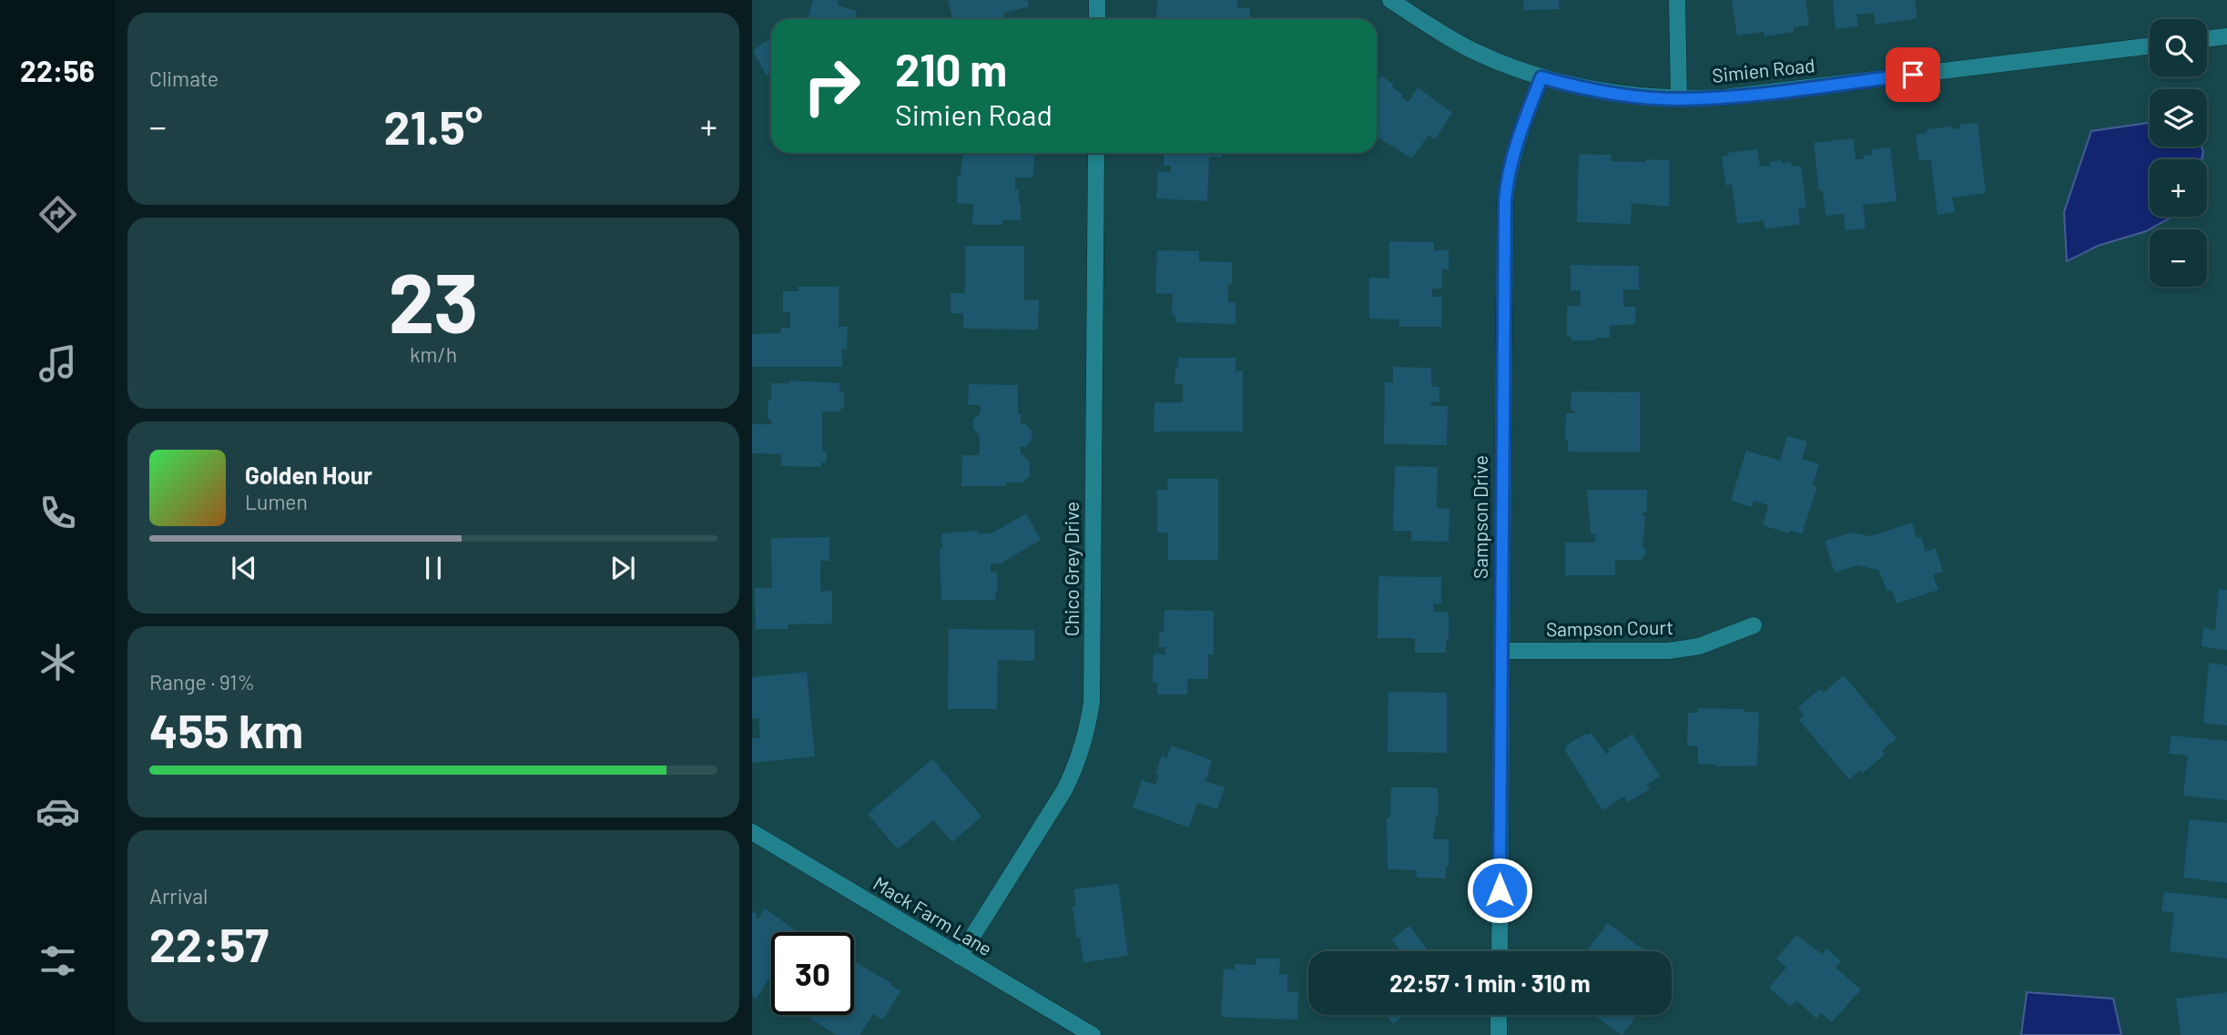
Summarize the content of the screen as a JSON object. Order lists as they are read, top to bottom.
{
  "streets": {
    "street": [
      "Simien Road",
      "Sampson Drive",
      "Chico Grey Drive",
      "Sampson Court",
      "Mack Farm Lane"
    ]
  },
  "crossings": [
    ["Simien Road", "Sampson Drive"],
    ["Sampson Drive", "Sampson Court"],
    ["Chico Grey Drive", "Mack Farm Lane"]
  ],
  "page": {
    "tabs": "22:56",
    "tile": [
      "Climate",
      ["23", "km/h"],
      ["Range · 91%", "455 km"],
      ["Arrival", "22:57"]
    ],
    "map_buttons": ["+", "−"],
    "turn": ["210 m", "Simien Road"],
    "heat": ["−", "21.5°", "+"],
    "song": ["Golden Hour", "Lumen"],
    "limit": "30",
    "trip": "22:57 · 1 min · 310 m"
  }
}
